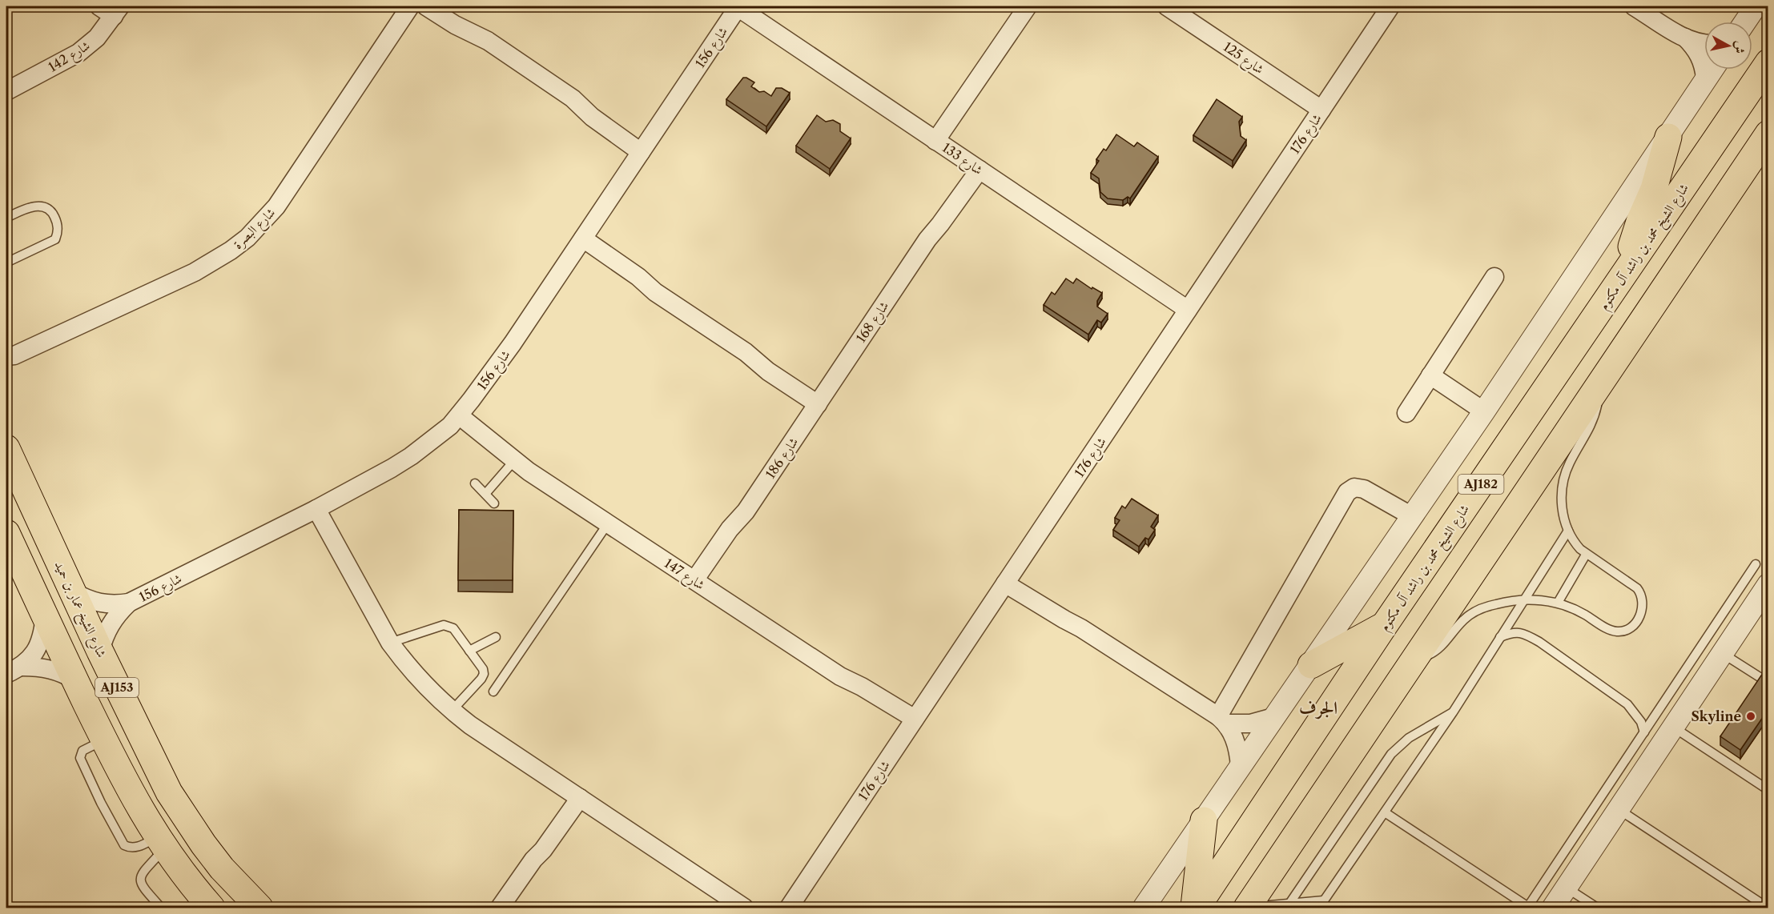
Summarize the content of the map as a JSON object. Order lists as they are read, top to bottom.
{
  "streets": {
    "main road": [
      "شارع الشيخ محمد بن راشد آل مكتوم",
      "AJ182",
      "شارع الشيخ عمار بن حميد",
      "AJ153"
    ],
    "street": [
      "شارع 156",
      "شارع 142",
      "شارع 125",
      "شارع 176",
      "شارع 133",
      "شارع البصرة",
      "شارع 168",
      "شارع 186",
      "شارع 147"
    ]
  },
  "crossings": [
    ["شارع 156", "شارع 133"],
    ["شارع 156", "شارع 147"],
    ["شارع 156", "شارع الشيخ عمار بن حميد"],
    ["شارع 125", "شارع 176"],
    ["شارع 176", "شارع 133"],
    ["شارع 176", "شارع 147"],
    ["شارع 133", "شارع 168"],
    ["شارع 168", "شارع 186"],
    ["شارع 186", "شارع 147"]
  ],
  "districts": ["الجرف"],
  "places": ["Skyline"],
  "north": "right"
}
